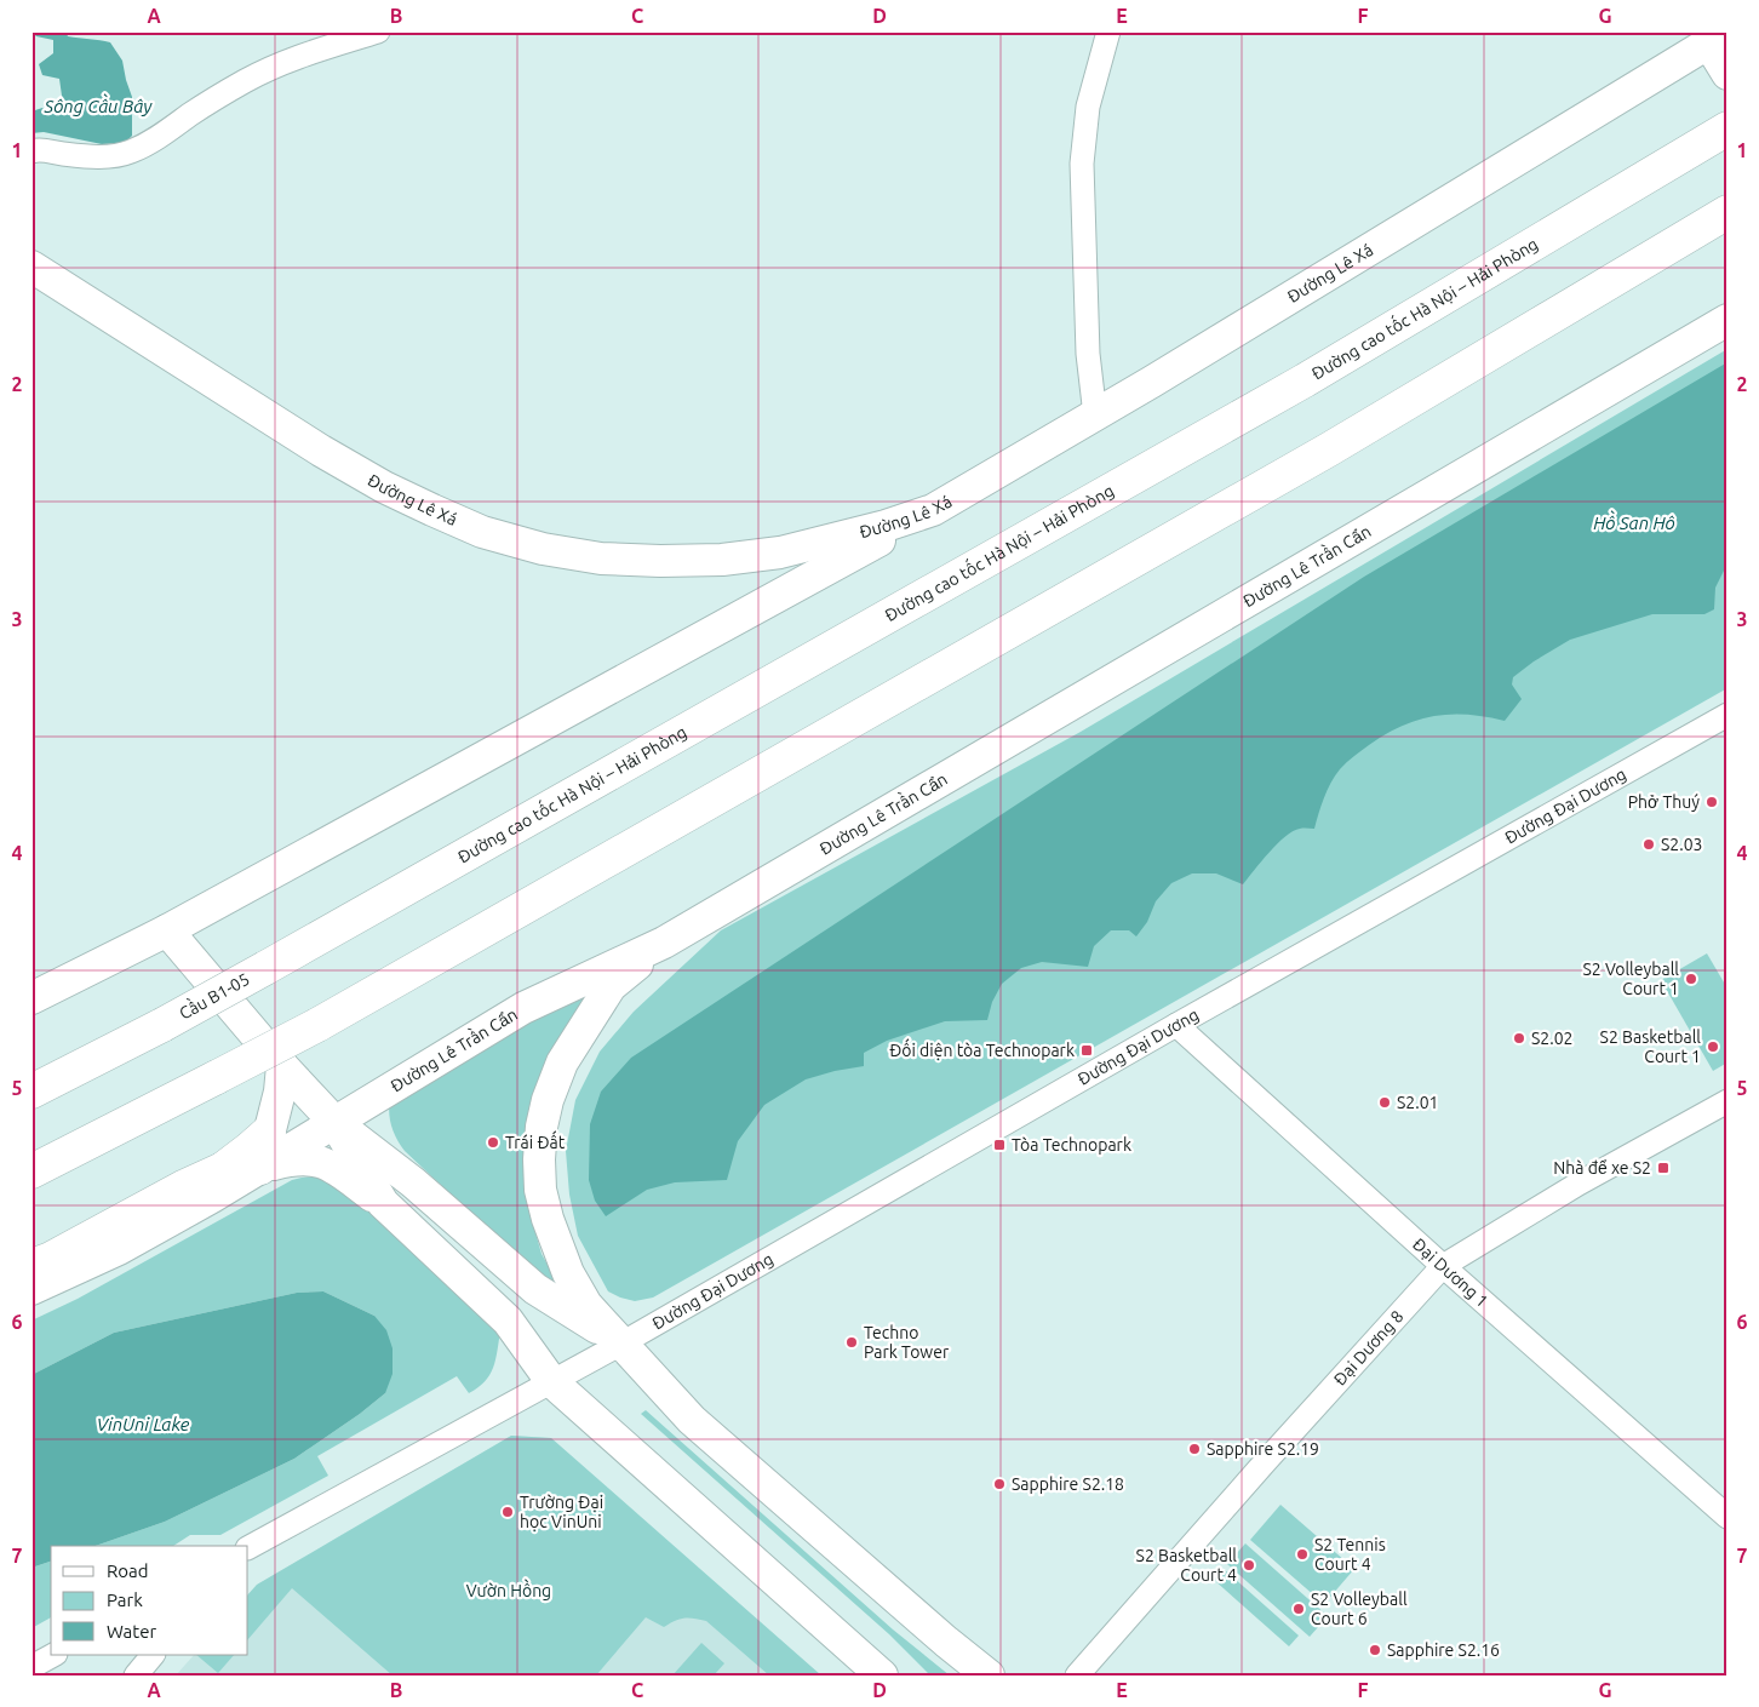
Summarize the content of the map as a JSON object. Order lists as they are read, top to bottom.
{
  "streets": {
    "highway": ["Đường cao tốc Hà Nội – Hải Phòng", "Cầu B1-05"],
    "main road": ["Đường Lê Xá", "Đường Lê Trần Cẩn"],
    "street": ["Đường Đại Dương", "Đại Dương 1", "Đại Dương 8"]
  },
  "crossings": [
    ["Đường cao tốc Hà Nội – Hải Phòng", "Cầu B1-05"],
    ["Đường Đại Dương", "Đại Dương 1"],
    ["Đại Dương 1", "Đại Dương 8"]
  ],
  "water": ["Sông Cầu Bây", "Hồ San Hô", "VinUni Lake"],
  "parks": ["Vườn Hồng"],
  "places": {
    "other": [
      "Phở Thuý",
      "S2.03",
      "S2 Volleyball Court 1",
      "S2.02",
      "S2 Basketball Court 1",
      "S2.01",
      "Trái Đất",
      "Techno Park Tower",
      "Sapphire S2.19",
      "Sapphire S2.18",
      "Trường Đại học VinUni",
      "S2 Tennis Court 4",
      "S2 Basketball Court 4",
      "S2 Volleyball Court 6",
      "Sapphire S2.16"
    ],
    "transit": ["Đối diện tòa Technopark", "Tòa Technopark", "Nhà để xe S2"]
  },
  "legend": ["Road", "Park", "Water"],
  "grid": {
    "columns": [
      "A",
      "B",
      "C",
      "D",
      "E",
      "F",
      "G"
    ],
    "rows": [
      "1",
      "2",
      "3",
      "4",
      "5",
      "6",
      "7"
    ]
  }
}
